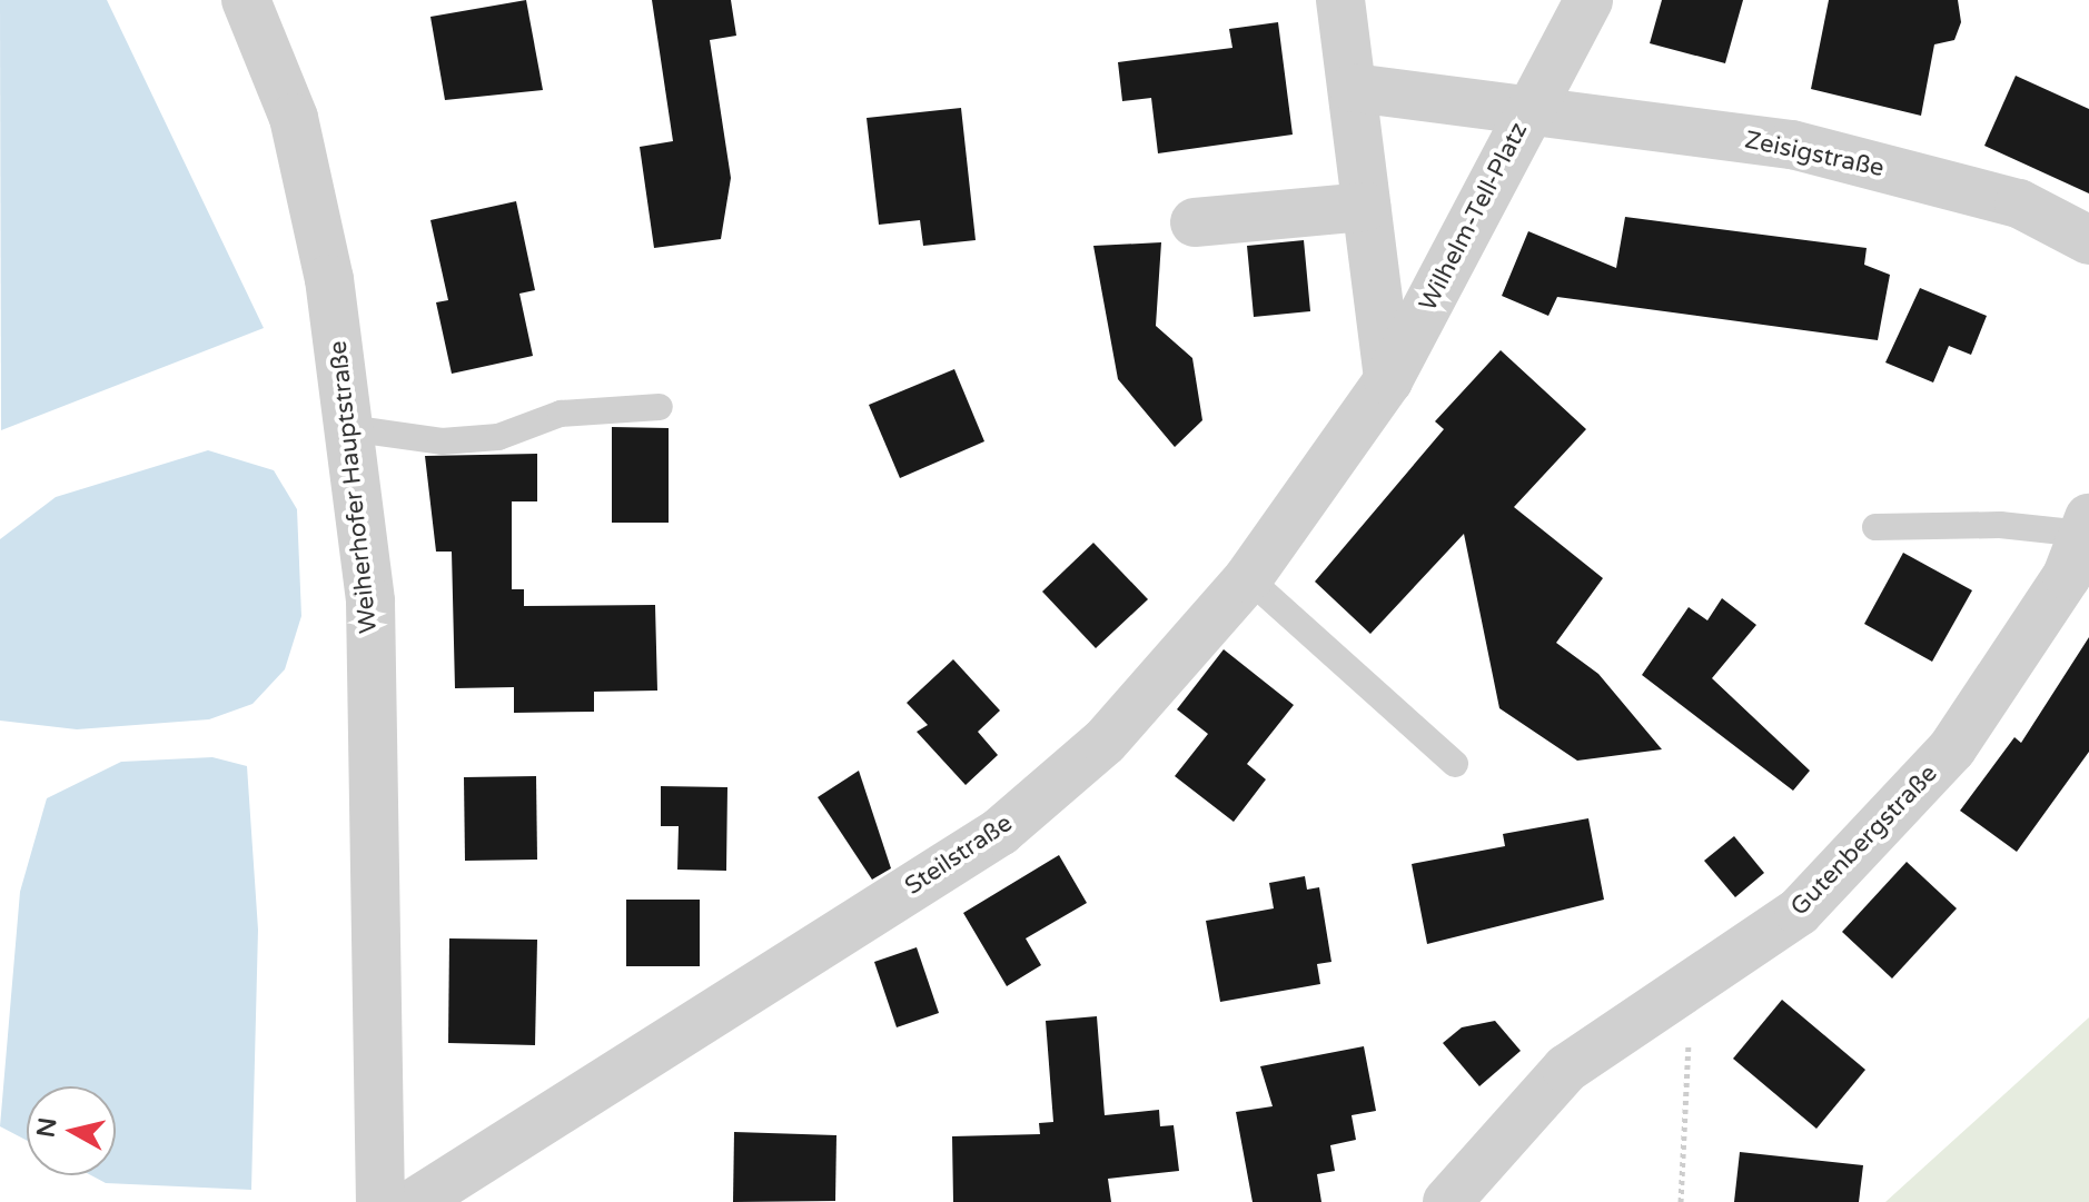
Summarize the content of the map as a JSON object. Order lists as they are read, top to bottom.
{
  "streets": {
    "street": [
      "Zeisigstraße",
      "Wilhelm-Tell-Platz",
      "Weiherhofer Hauptstraße",
      "Gutenbergstraße",
      "Steilstraße"
    ]
  },
  "crossings": [
    ["Zeisigstraße", "Wilhelm-Tell-Platz"],
    ["Wilhelm-Tell-Platz", "Steilstraße"]
  ],
  "north": "left"
}
